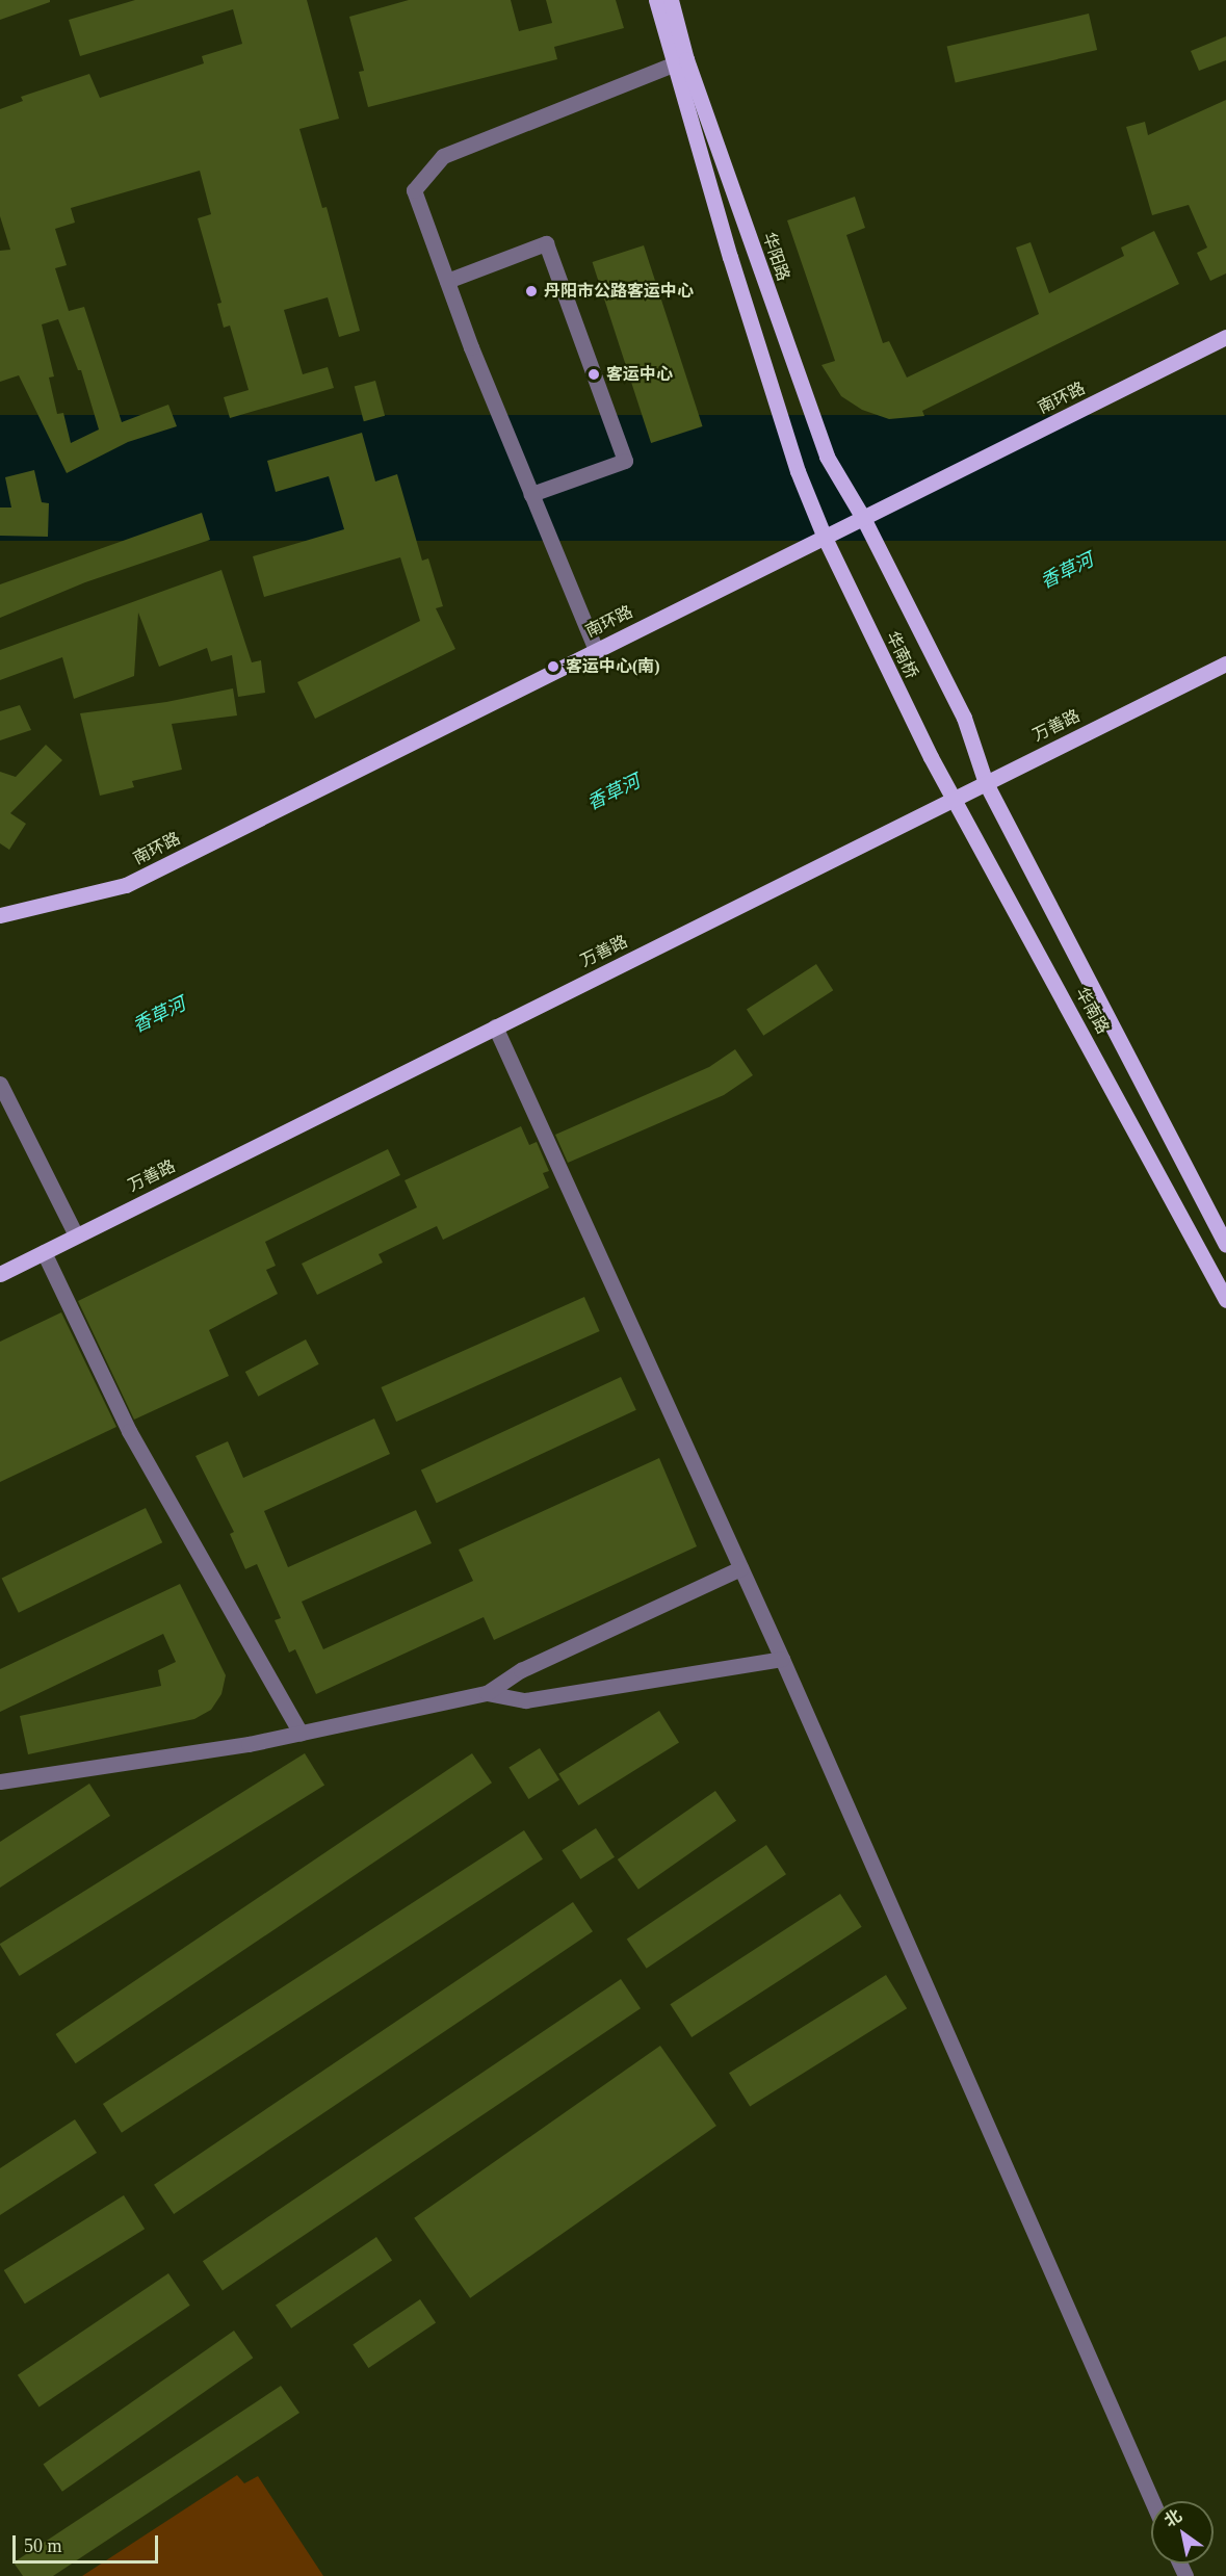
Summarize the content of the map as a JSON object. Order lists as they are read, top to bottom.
{
  "streets": {
    "main road": [
      "华阳路",
      "南环路",
      "华南桥",
      "万善路",
      "华南路"
    ]
  },
  "crossings": [
    ["华阳路", "南环路"],
    ["华阳路", "华南桥"],
    ["南环路", "华南桥"],
    ["华南桥", "华南路"],
    ["万善路", "华南路"]
  ],
  "water": ["香草河"],
  "places": ["丹阳市公路客运中心", "客运中心", "客运中心(南)"],
  "scale_bar": "50 m",
  "north": "top left"
}
